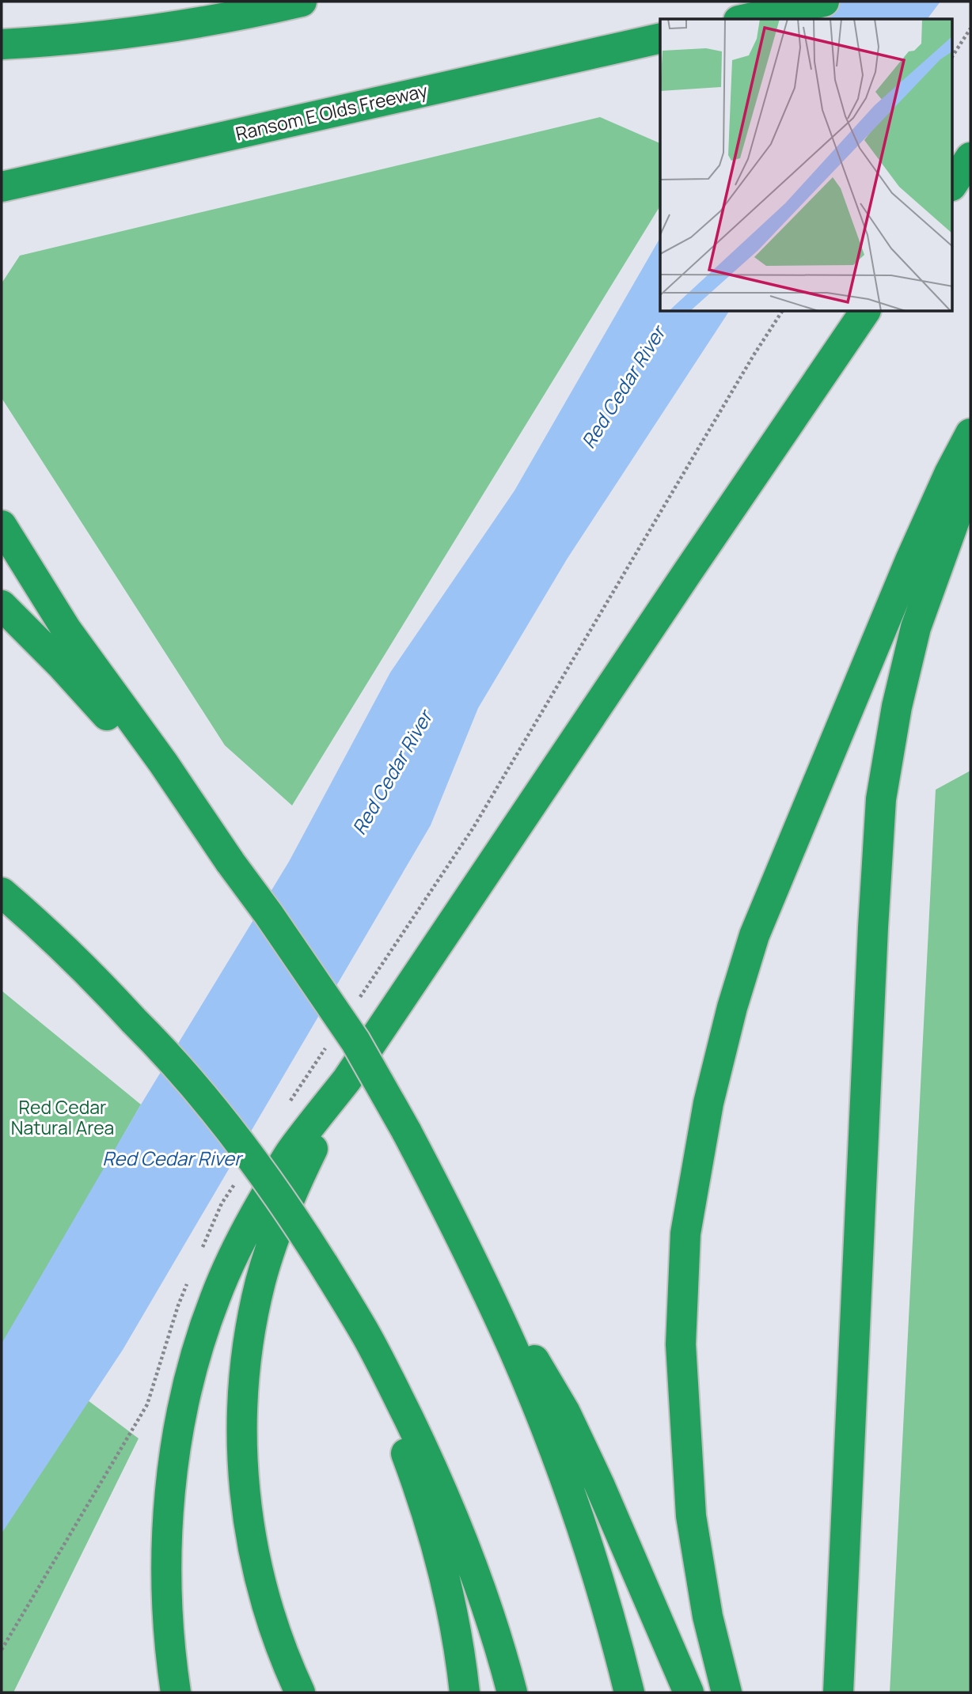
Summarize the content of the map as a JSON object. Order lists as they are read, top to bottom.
{
  "streets": {
    "highway": ["Ransom E Olds Freeway"]
  },
  "water": ["Red Cedar River"],
  "parks": ["Red Cedar Natural Area"]
}
